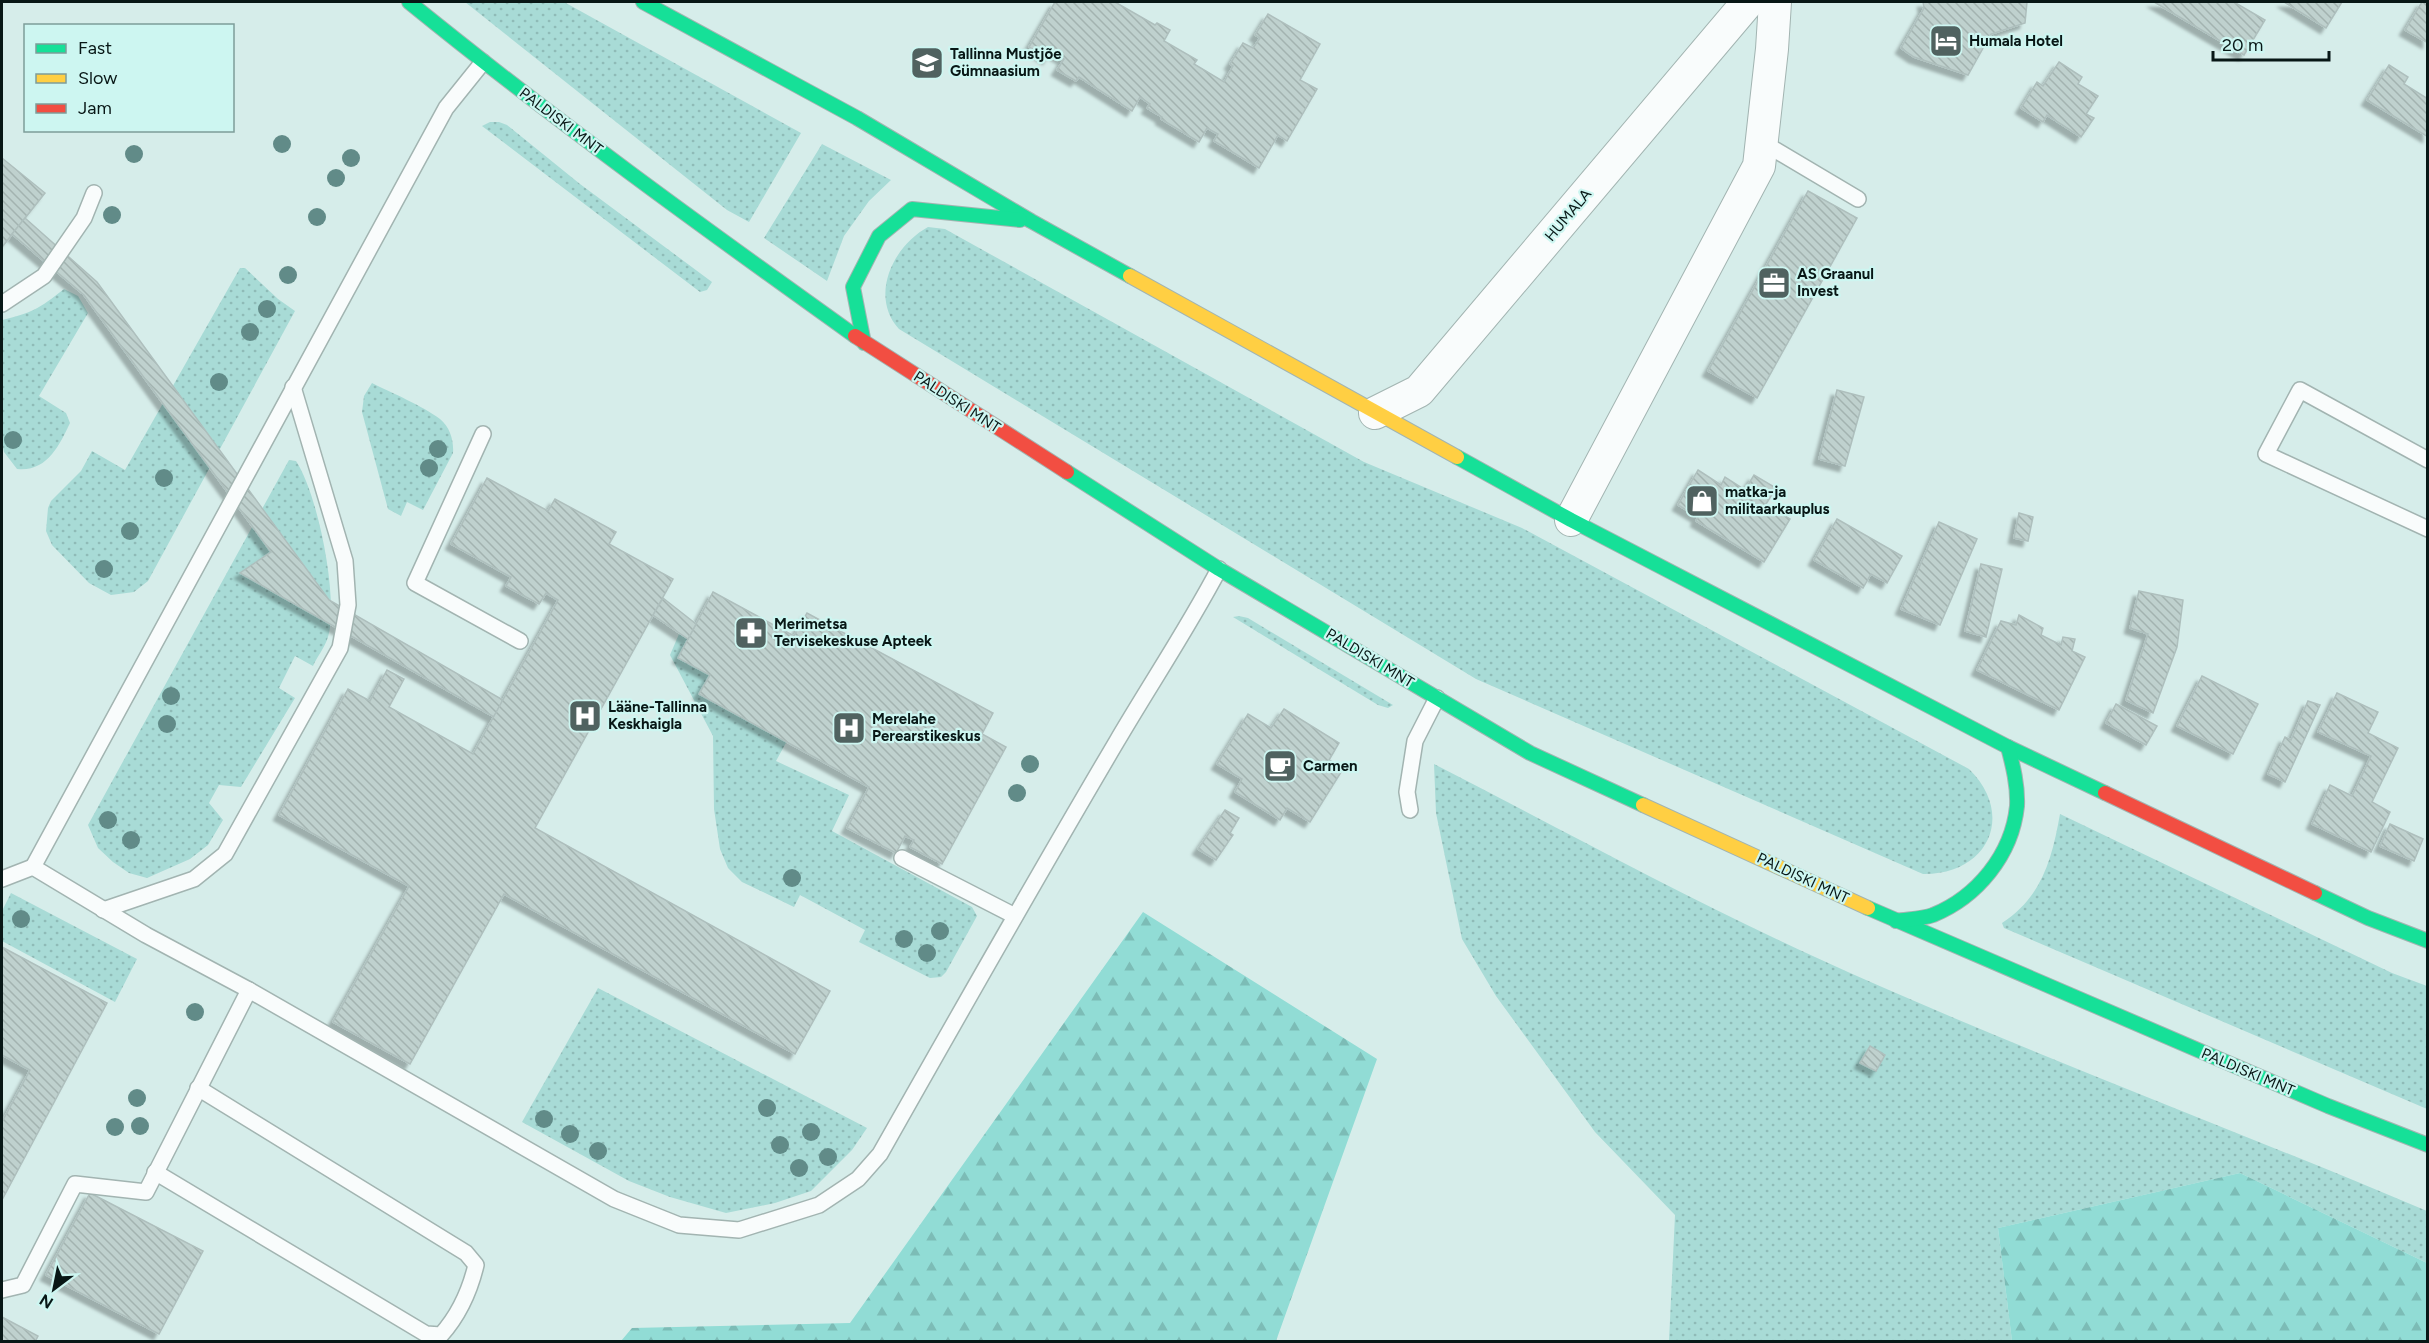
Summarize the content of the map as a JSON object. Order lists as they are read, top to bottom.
{
  "streets": {
    "main road": ["PALDISKI MNT"],
    "street": ["HUMALA"]
  },
  "places": {
    "hotel": ["Humala Hotel"],
    "school or university": ["Tallinna Mustjõe Gümnaasium"],
    "office": ["AS Graanul Invest"],
    "shop": ["matka-ja militaarkauplus"],
    "pharmacy": ["Merimetsa Tervisekeskuse Apteek"],
    "hospital": ["Lääne-Tallinna Keskhaigla", "Merelahe Perearstikeskus"],
    "cafe": ["Carmen"]
  },
  "legend": ["Fast", "Slow", "Jam"],
  "scale_bar": "20 m",
  "north": "bottom left"
}
